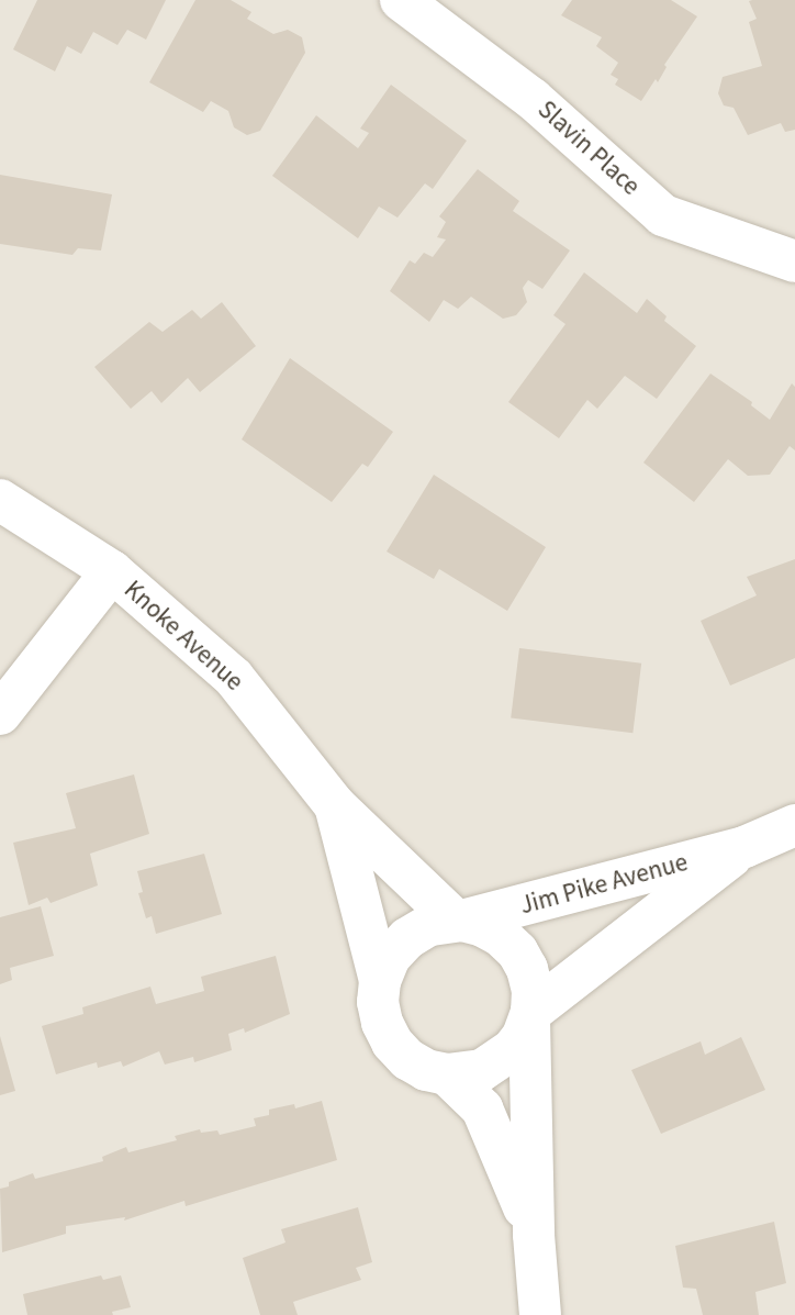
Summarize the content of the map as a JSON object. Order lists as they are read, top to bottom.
{
  "streets": {
    "street": ["Slavin Place", "Knoke Avenue", "Jim Pike Avenue"]
  },
  "crossings": [
    ["Knoke Avenue", "Jim Pike Avenue"]
  ]
}
